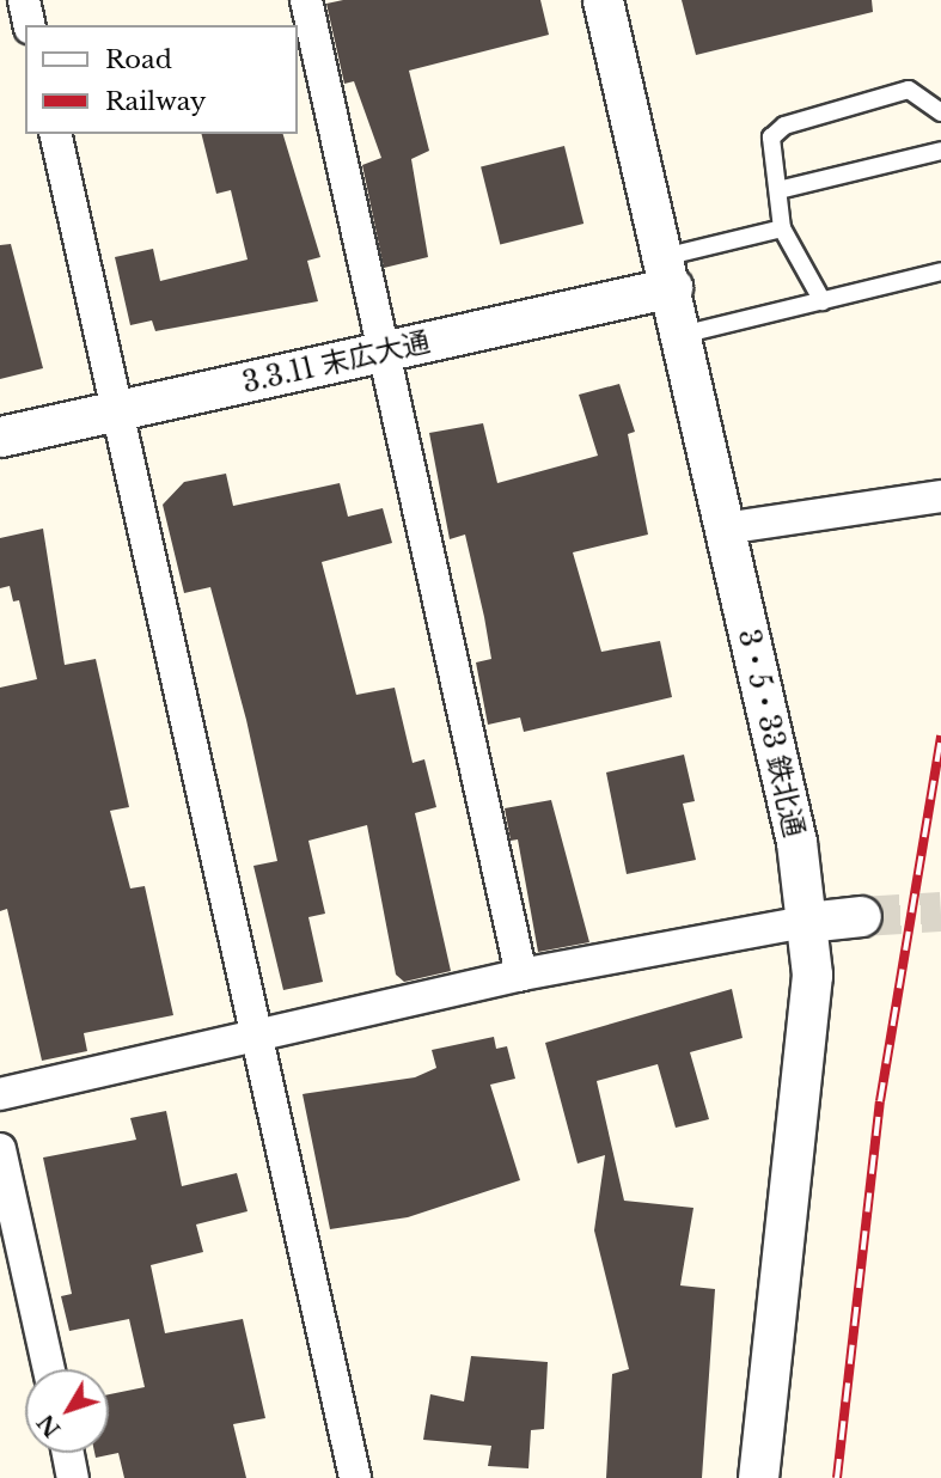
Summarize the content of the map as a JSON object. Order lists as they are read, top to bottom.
{
  "streets": {
    "street": ["3.3.11 末広大通", "3・5・33 鉄北通"]
  },
  "crossings": [
    ["3.3.11 末広大通", "3・5・33 鉄北通"]
  ],
  "legend": ["Road", "Railway"],
  "north": "bottom left"
}
